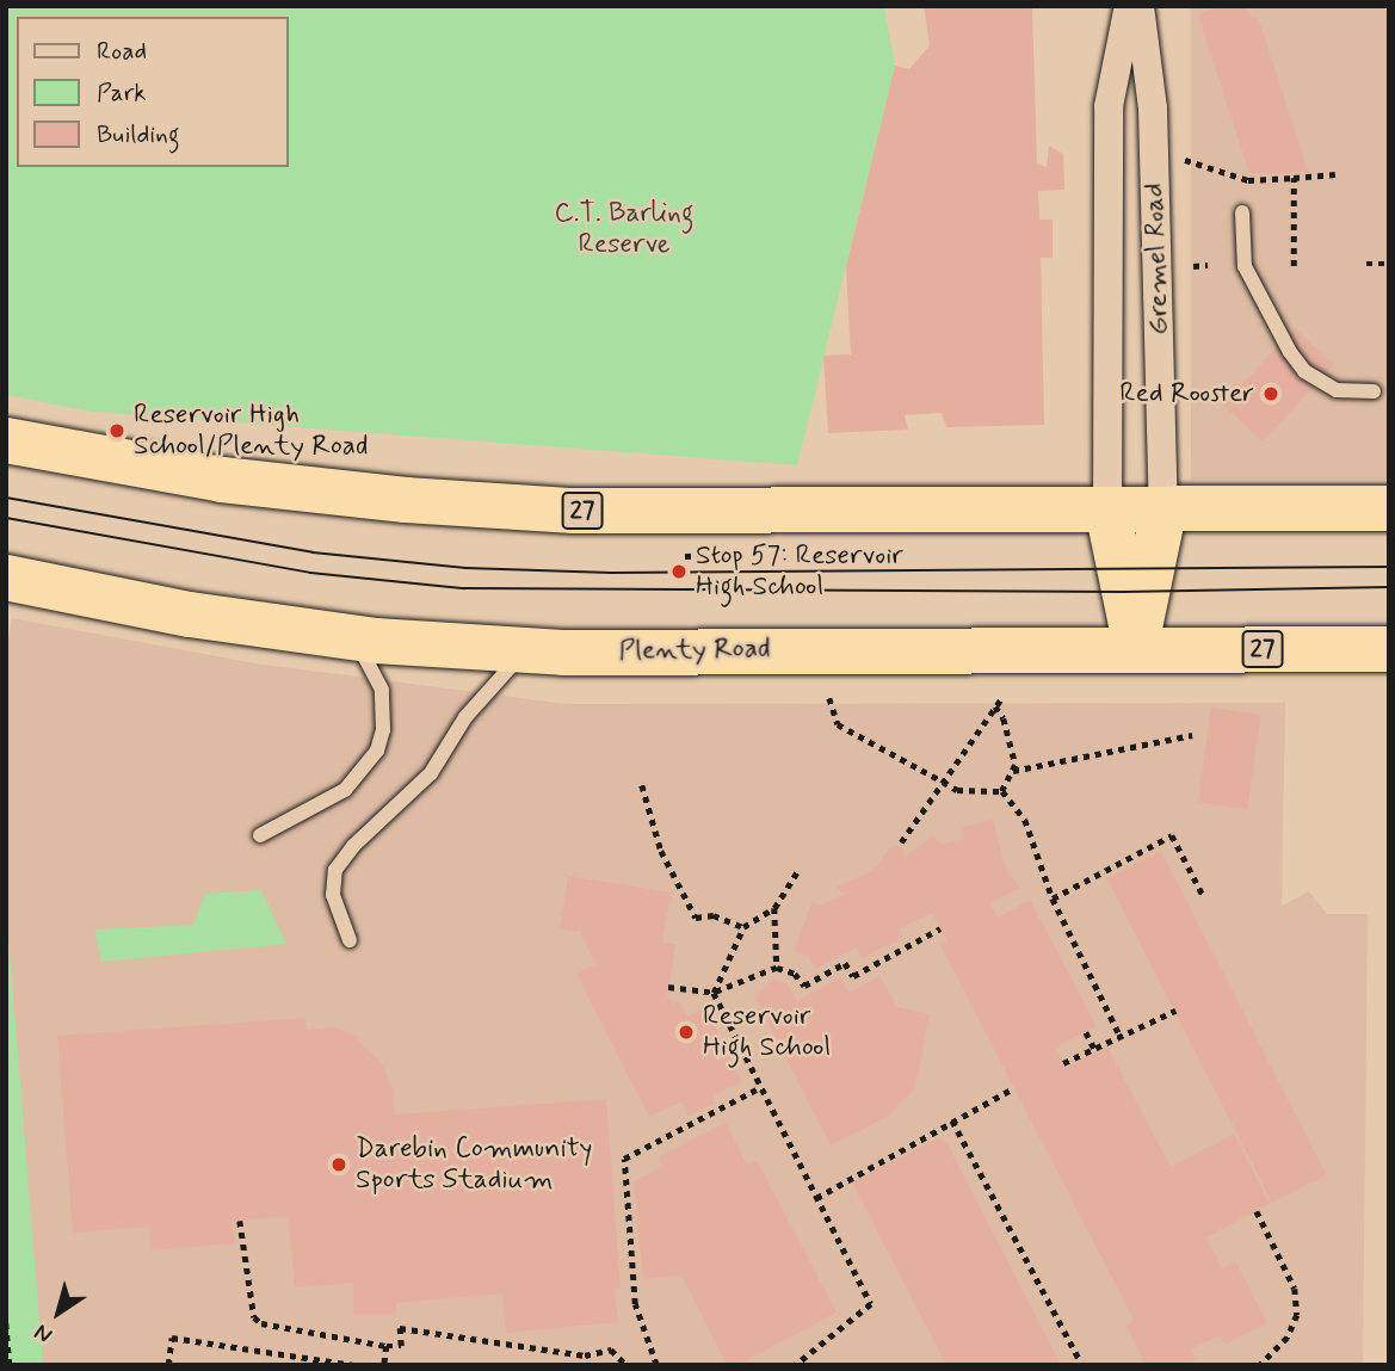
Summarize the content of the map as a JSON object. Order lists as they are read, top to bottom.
{
  "streets": {
    "highway": ["27", "Plenty Road"],
    "street": ["Gremel Road"]
  },
  "crossings": [
    ["Gremel Road", "27"]
  ],
  "parks": ["C.T. Barling Reserve"],
  "places": [
    "Red Rooster",
    "Reservoir High School/Plenty Road",
    "Stop 57: Reservoir High School",
    "Reservoir High School",
    "Darebin Community Sports Stadium"
  ],
  "legend": ["Road", "Park", "Building"],
  "north": "bottom left"
}
